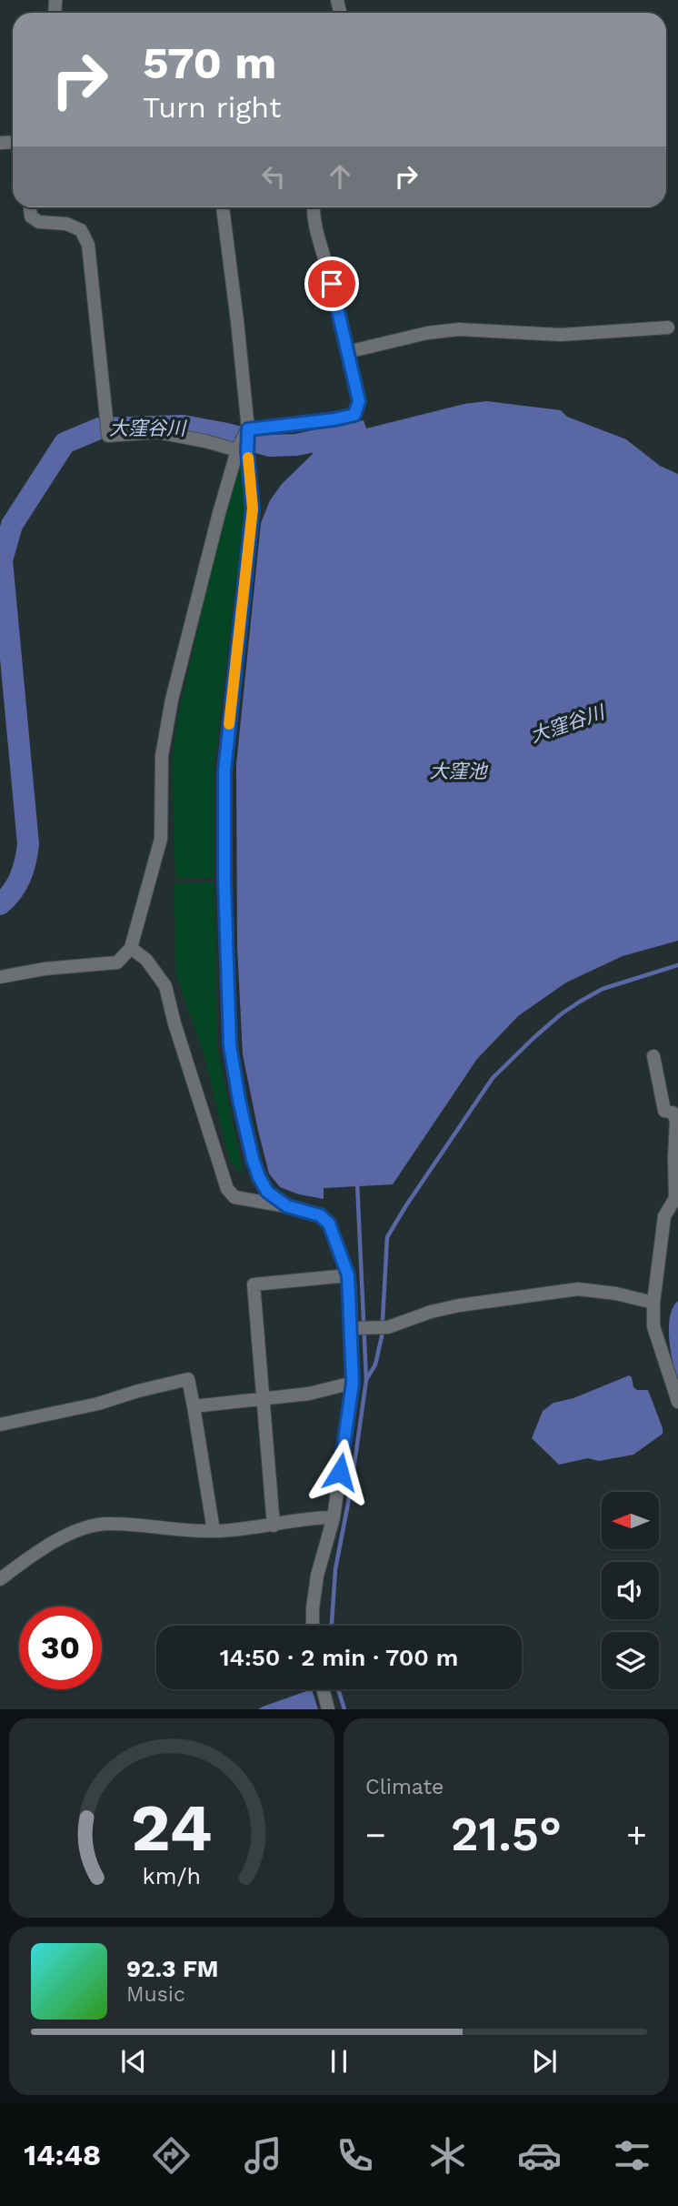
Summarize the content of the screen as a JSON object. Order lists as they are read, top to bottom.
{
  "water": ["大窪谷川", "大窪池"],
  "north": "left",
  "page": {
    "turn": ["570 m", "Turn right"],
    "limit": "30",
    "trip": "14:50 · 2 min · 700 m",
    "tile": "Climate",
    "heat": ["−", "21.5°", "+"],
    "song": ["92.3 FM", "Music"],
    "tabs": "14:48",
    "gauge": ["24", "km/h"]
  }
}
